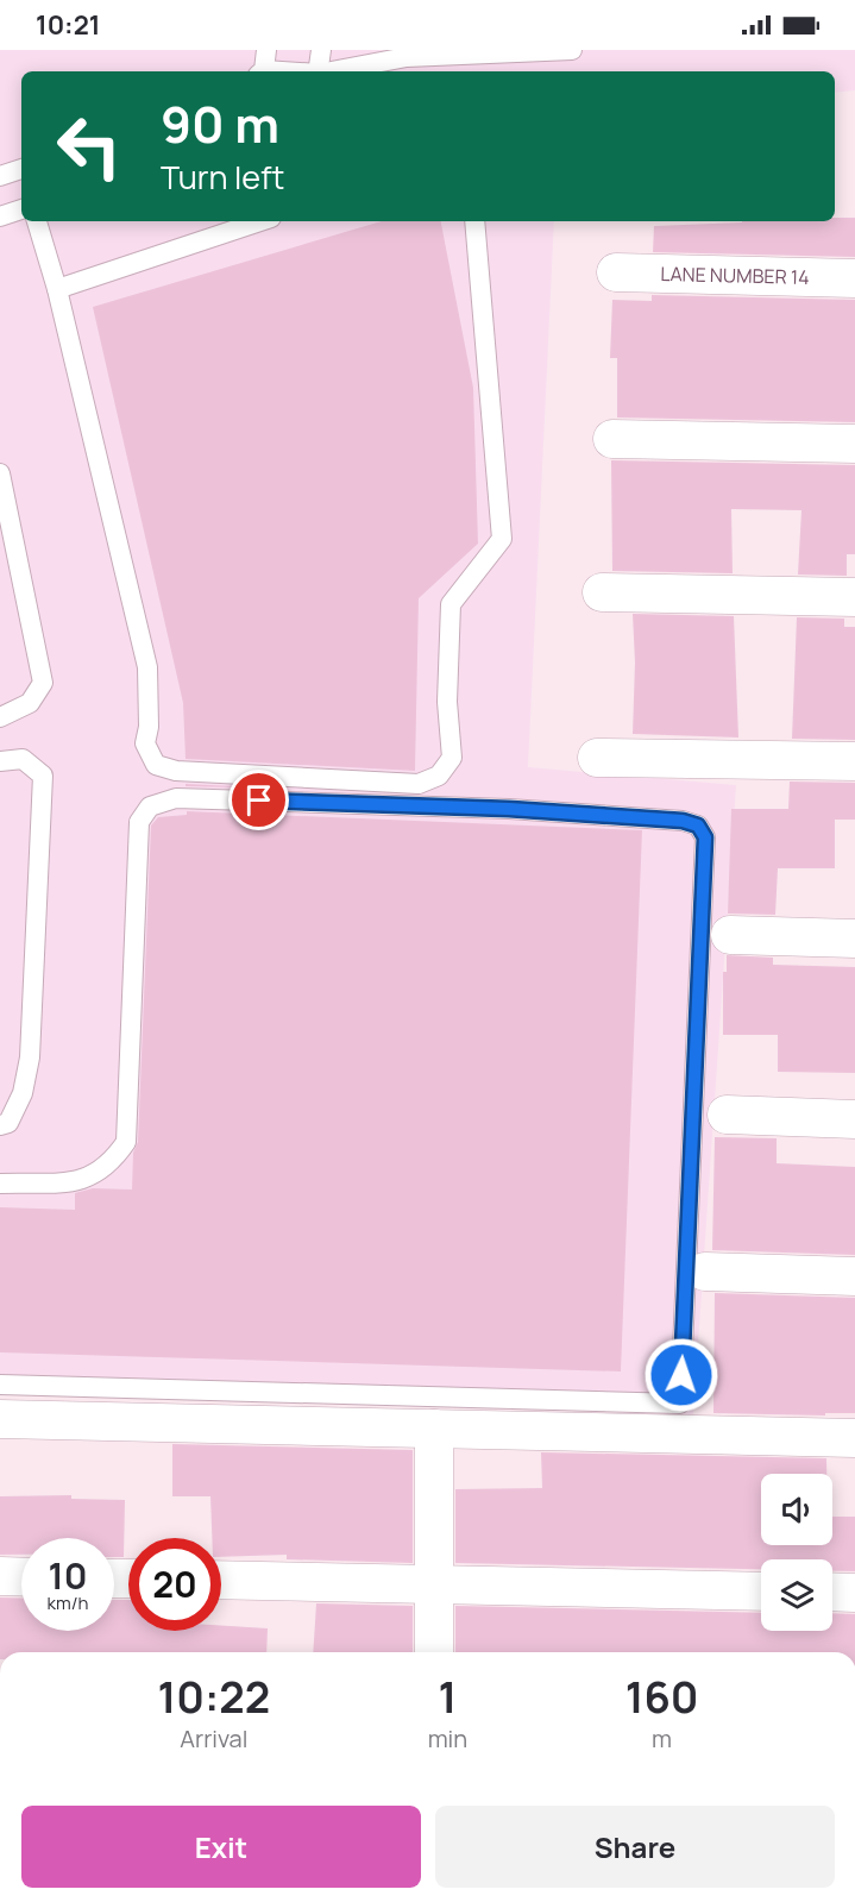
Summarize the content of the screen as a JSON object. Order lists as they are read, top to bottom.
{
  "streets": {
    "street": ["LANE NUMBER 14"]
  },
  "page": {
    "status": "10:21",
    "turn": ["90 m", "Turn left"],
    "speed": "10 km/h",
    "limit": "20",
    "eta": [
      "10:22",
      "Arrival",
      "1",
      "min",
      "160",
      "m"
    ],
    "buttons": ["Exit", "Share"]
  }
}
